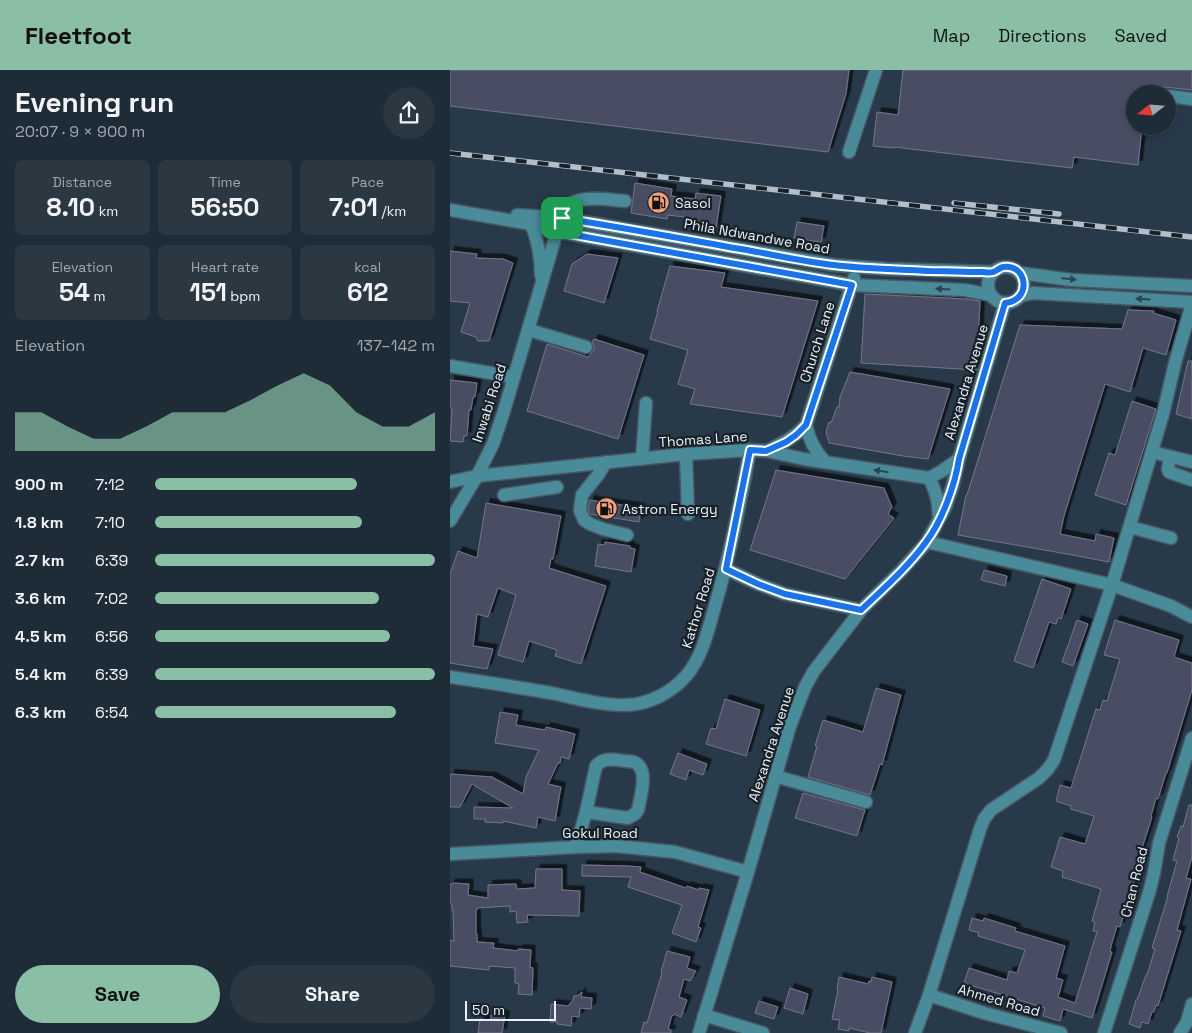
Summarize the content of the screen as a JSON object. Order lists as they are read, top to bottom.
{
  "streets": {
    "street": [
      "Phila Ndwandwe Road",
      "Church Lane",
      "Alexandra Avenue",
      "Inwabi Road",
      "Thomas Lane",
      "Kathor Road",
      "Gokul Road",
      "Chan Road",
      "Ahmed Road"
    ]
  },
  "crossings": [
    ["Phila Ndwandwe Road", "Church Lane"],
    ["Phila Ndwandwe Road", "Alexandra Avenue"],
    ["Phila Ndwandwe Road", "Inwabi Road"],
    ["Alexandra Avenue", "Gokul Road"],
    ["Inwabi Road", "Thomas Lane"],
    ["Thomas Lane", "Kathor Road"]
  ],
  "places": {
    "fuel station": ["Sasol", "Astron Energy"]
  },
  "scale_bar": "50 m",
  "north": "left",
  "page": {
    "header": "Fleetfoot",
    "nav": ["Map", "Directions", "Saved"],
    "heading": ["Evening run", "20:07 · 9 × 900 m"],
    "stats": [
      ["Distance", "8.10 km"],
      ["Time", "56:50"],
      ["Pace", "7:01 /km"],
      ["Elevation", "54 m"],
      ["Heart rate", "151 bpm"],
      ["kcal", "612"]
    ],
    "chart": ["Elevation", "137–142 m"],
    "list": [
      {
        "name": "900 m",
        "note": "7:12"
      },
      {
        "name": "1.8 km",
        "note": "7:10"
      },
      {
        "name": "2.7 km",
        "note": "6:39"
      },
      {
        "name": "3.6 km",
        "note": "7:02"
      },
      {
        "name": "4.5 km",
        "note": "6:56"
      },
      {
        "name": "5.4 km",
        "note": "6:39"
      },
      {
        "name": "6.3 km",
        "note": "6:54"
      }
    ],
    "buttons": ["Save", "Share"],
    "scale": "50 m"
  }
}
